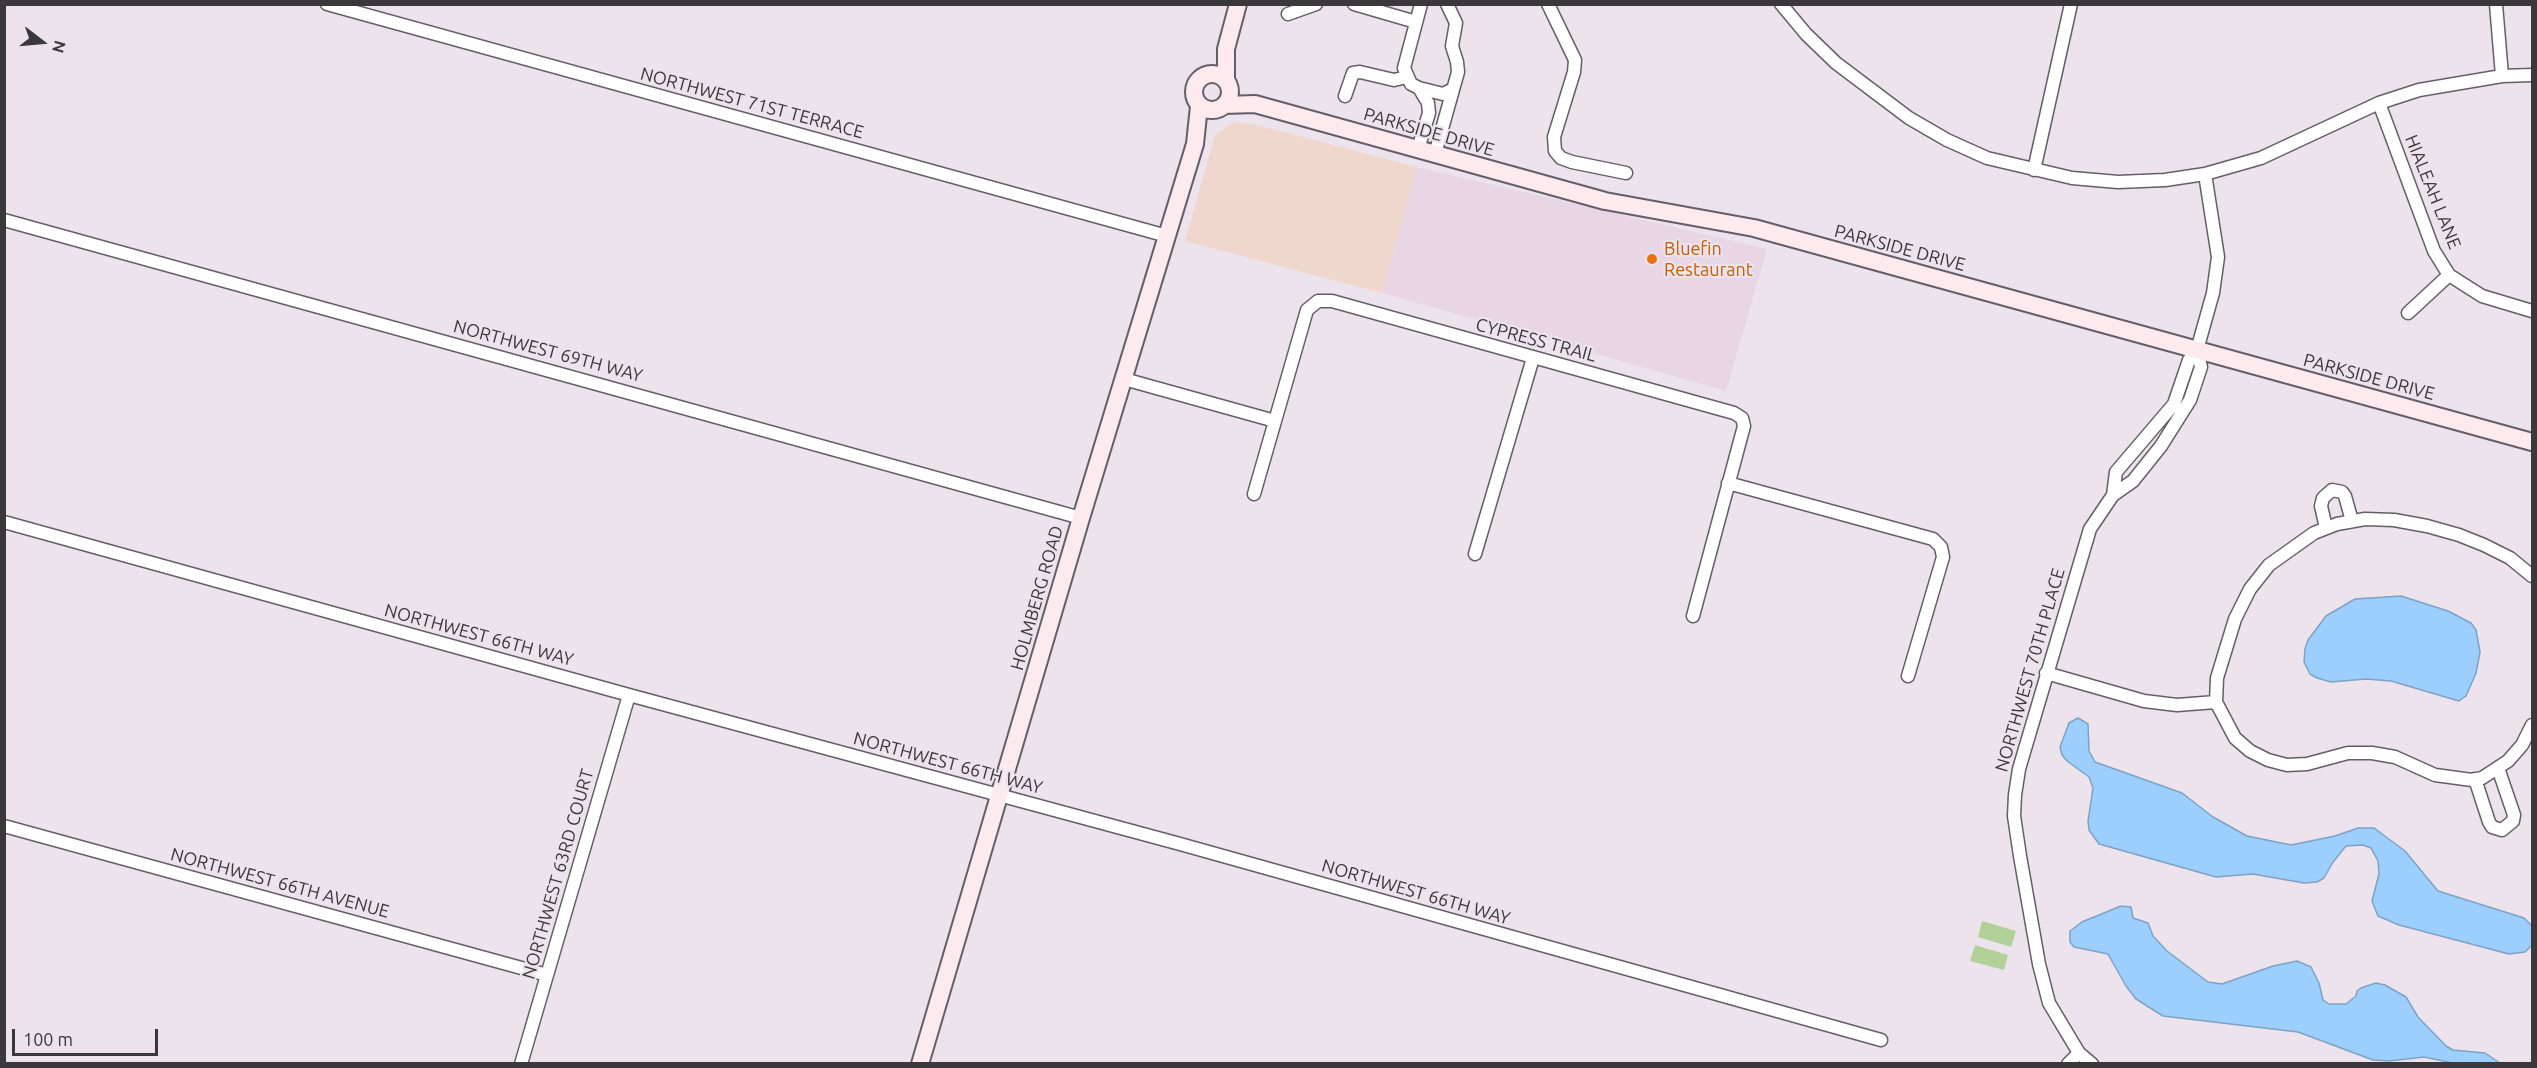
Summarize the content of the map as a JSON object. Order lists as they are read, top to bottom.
{
  "streets": {
    "street": [
      "NORTHWEST 71ST TERRACE",
      "PARKSIDE DRIVE",
      "HIALEAH LANE",
      "CYPRESS TRAIL",
      "NORTHWEST 69TH WAY",
      "HOLMBERG ROAD",
      "NORTHWEST 66TH WAY",
      "NORTHWEST 70TH PLACE",
      "NORTHWEST 63RD COURT",
      "NORTHWEST 66TH AVENUE"
    ]
  },
  "crossings": [
    ["NORTHWEST 71ST TERRACE", "HOLMBERG ROAD"],
    ["PARKSIDE DRIVE", "HOLMBERG ROAD"],
    ["PARKSIDE DRIVE", "NORTHWEST 70TH PLACE"],
    ["NORTHWEST 69TH WAY", "HOLMBERG ROAD"],
    ["HOLMBERG ROAD", "NORTHWEST 66TH WAY"],
    ["NORTHWEST 66TH WAY", "NORTHWEST 63RD COURT"],
    ["NORTHWEST 63RD COURT", "NORTHWEST 66TH AVENUE"]
  ],
  "places": ["Bluefin Restaurant"],
  "scale_bar": "100 m",
  "north": "right"
}
